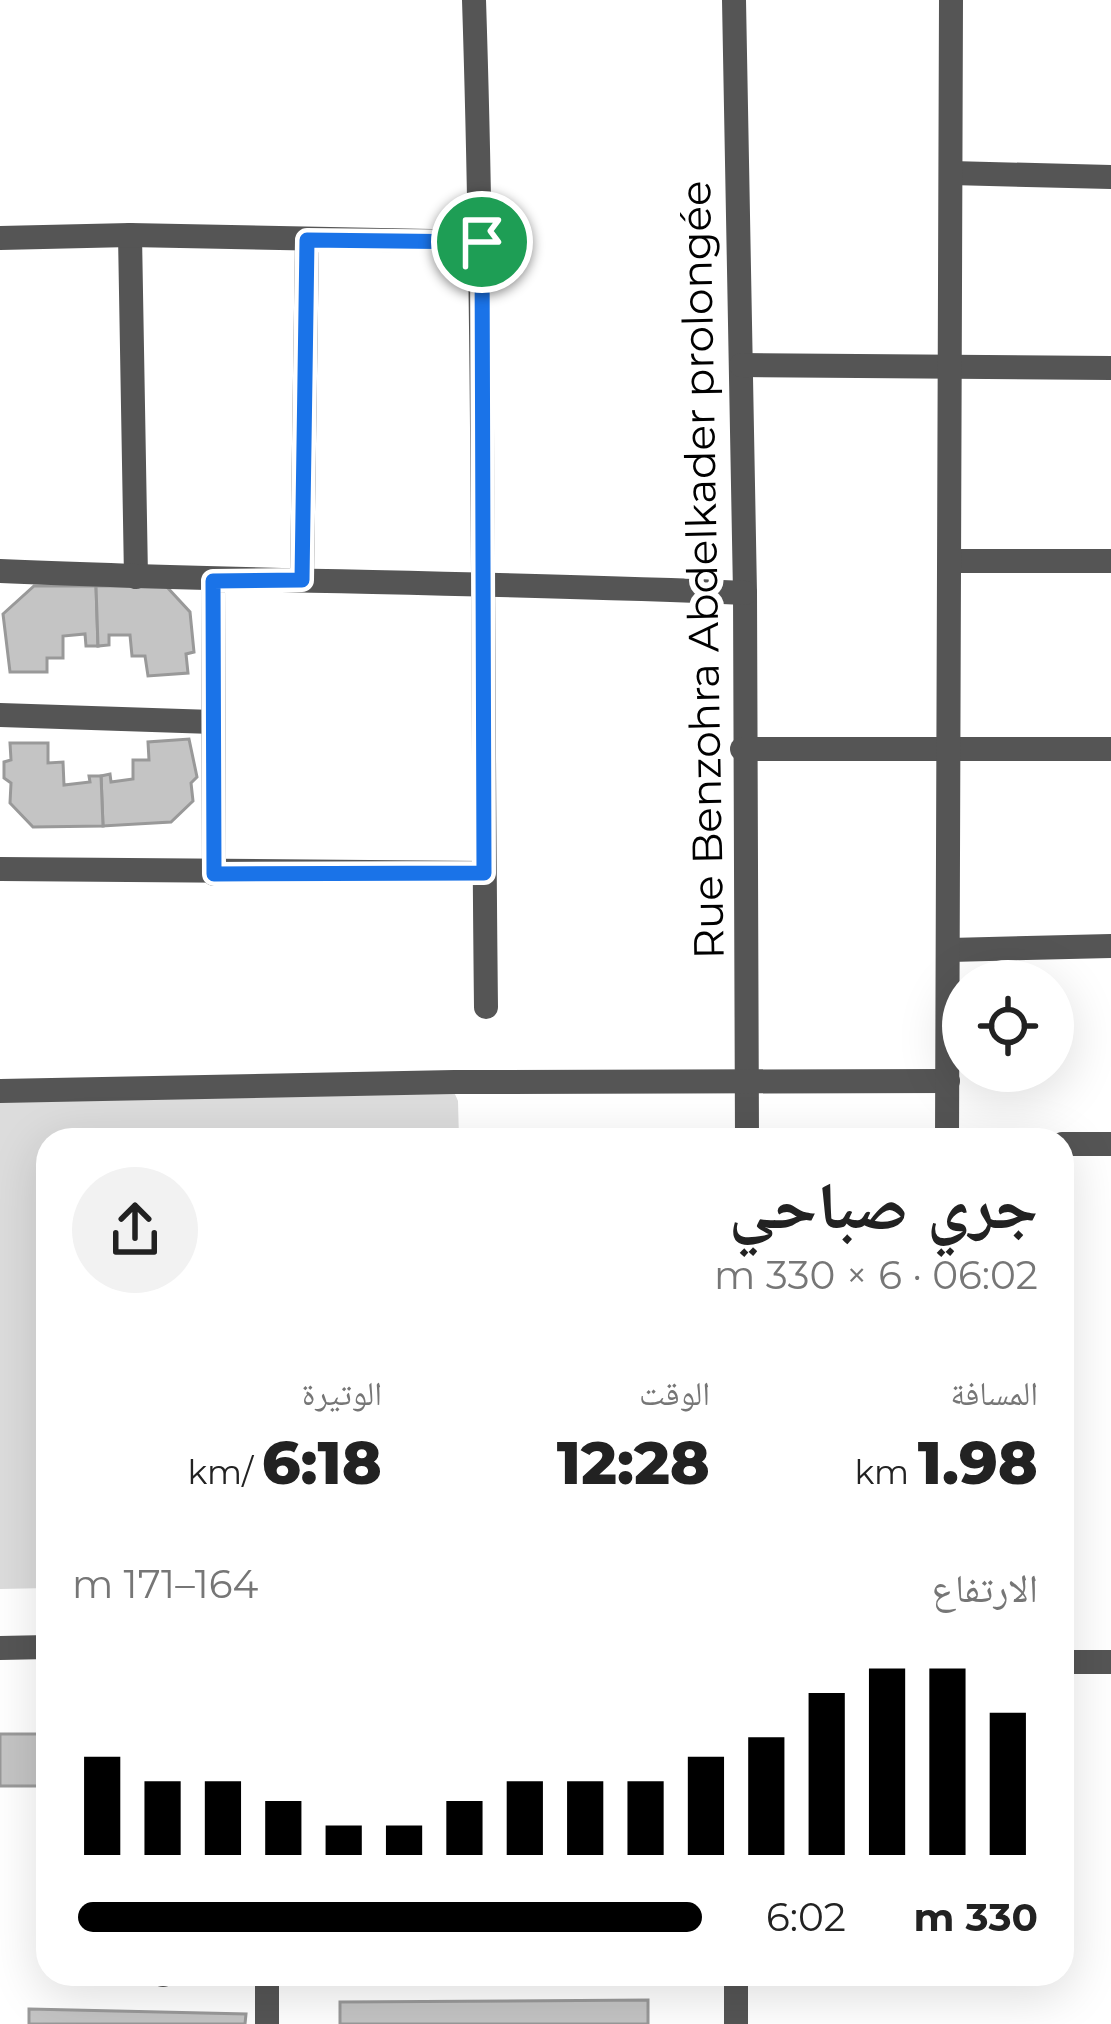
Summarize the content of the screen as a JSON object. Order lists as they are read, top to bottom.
{
  "streets": {
    "street": ["Rue Benzohra Abdelkader prolongée"]
  },
  "page": {
    "heading": ["جري صباحي", "06:02 · 6 × 330 m"],
    "stats": [
      ["المسافة", "1.98 km"],
      ["الوقت", "12:28"],
      ["الوتيرة", "6:18 /km"]
    ],
    "chart": ["الارتفاع", "164–171 m"],
    "list": [
      {
        "name": "330 m",
        "note": "6:02"
      }
    ]
  }
}
